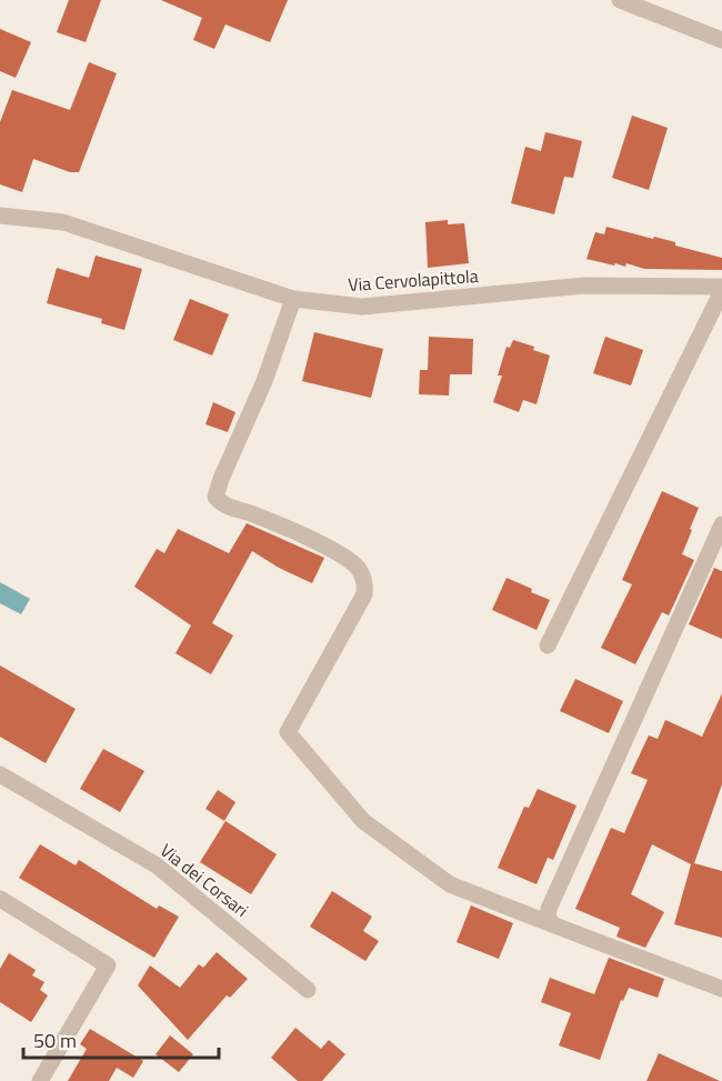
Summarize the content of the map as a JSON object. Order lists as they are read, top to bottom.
{
  "streets": {
    "street": ["Via Cervolapittola", "Via dei Corsari"]
  },
  "scale_bar": "50 m"
}
